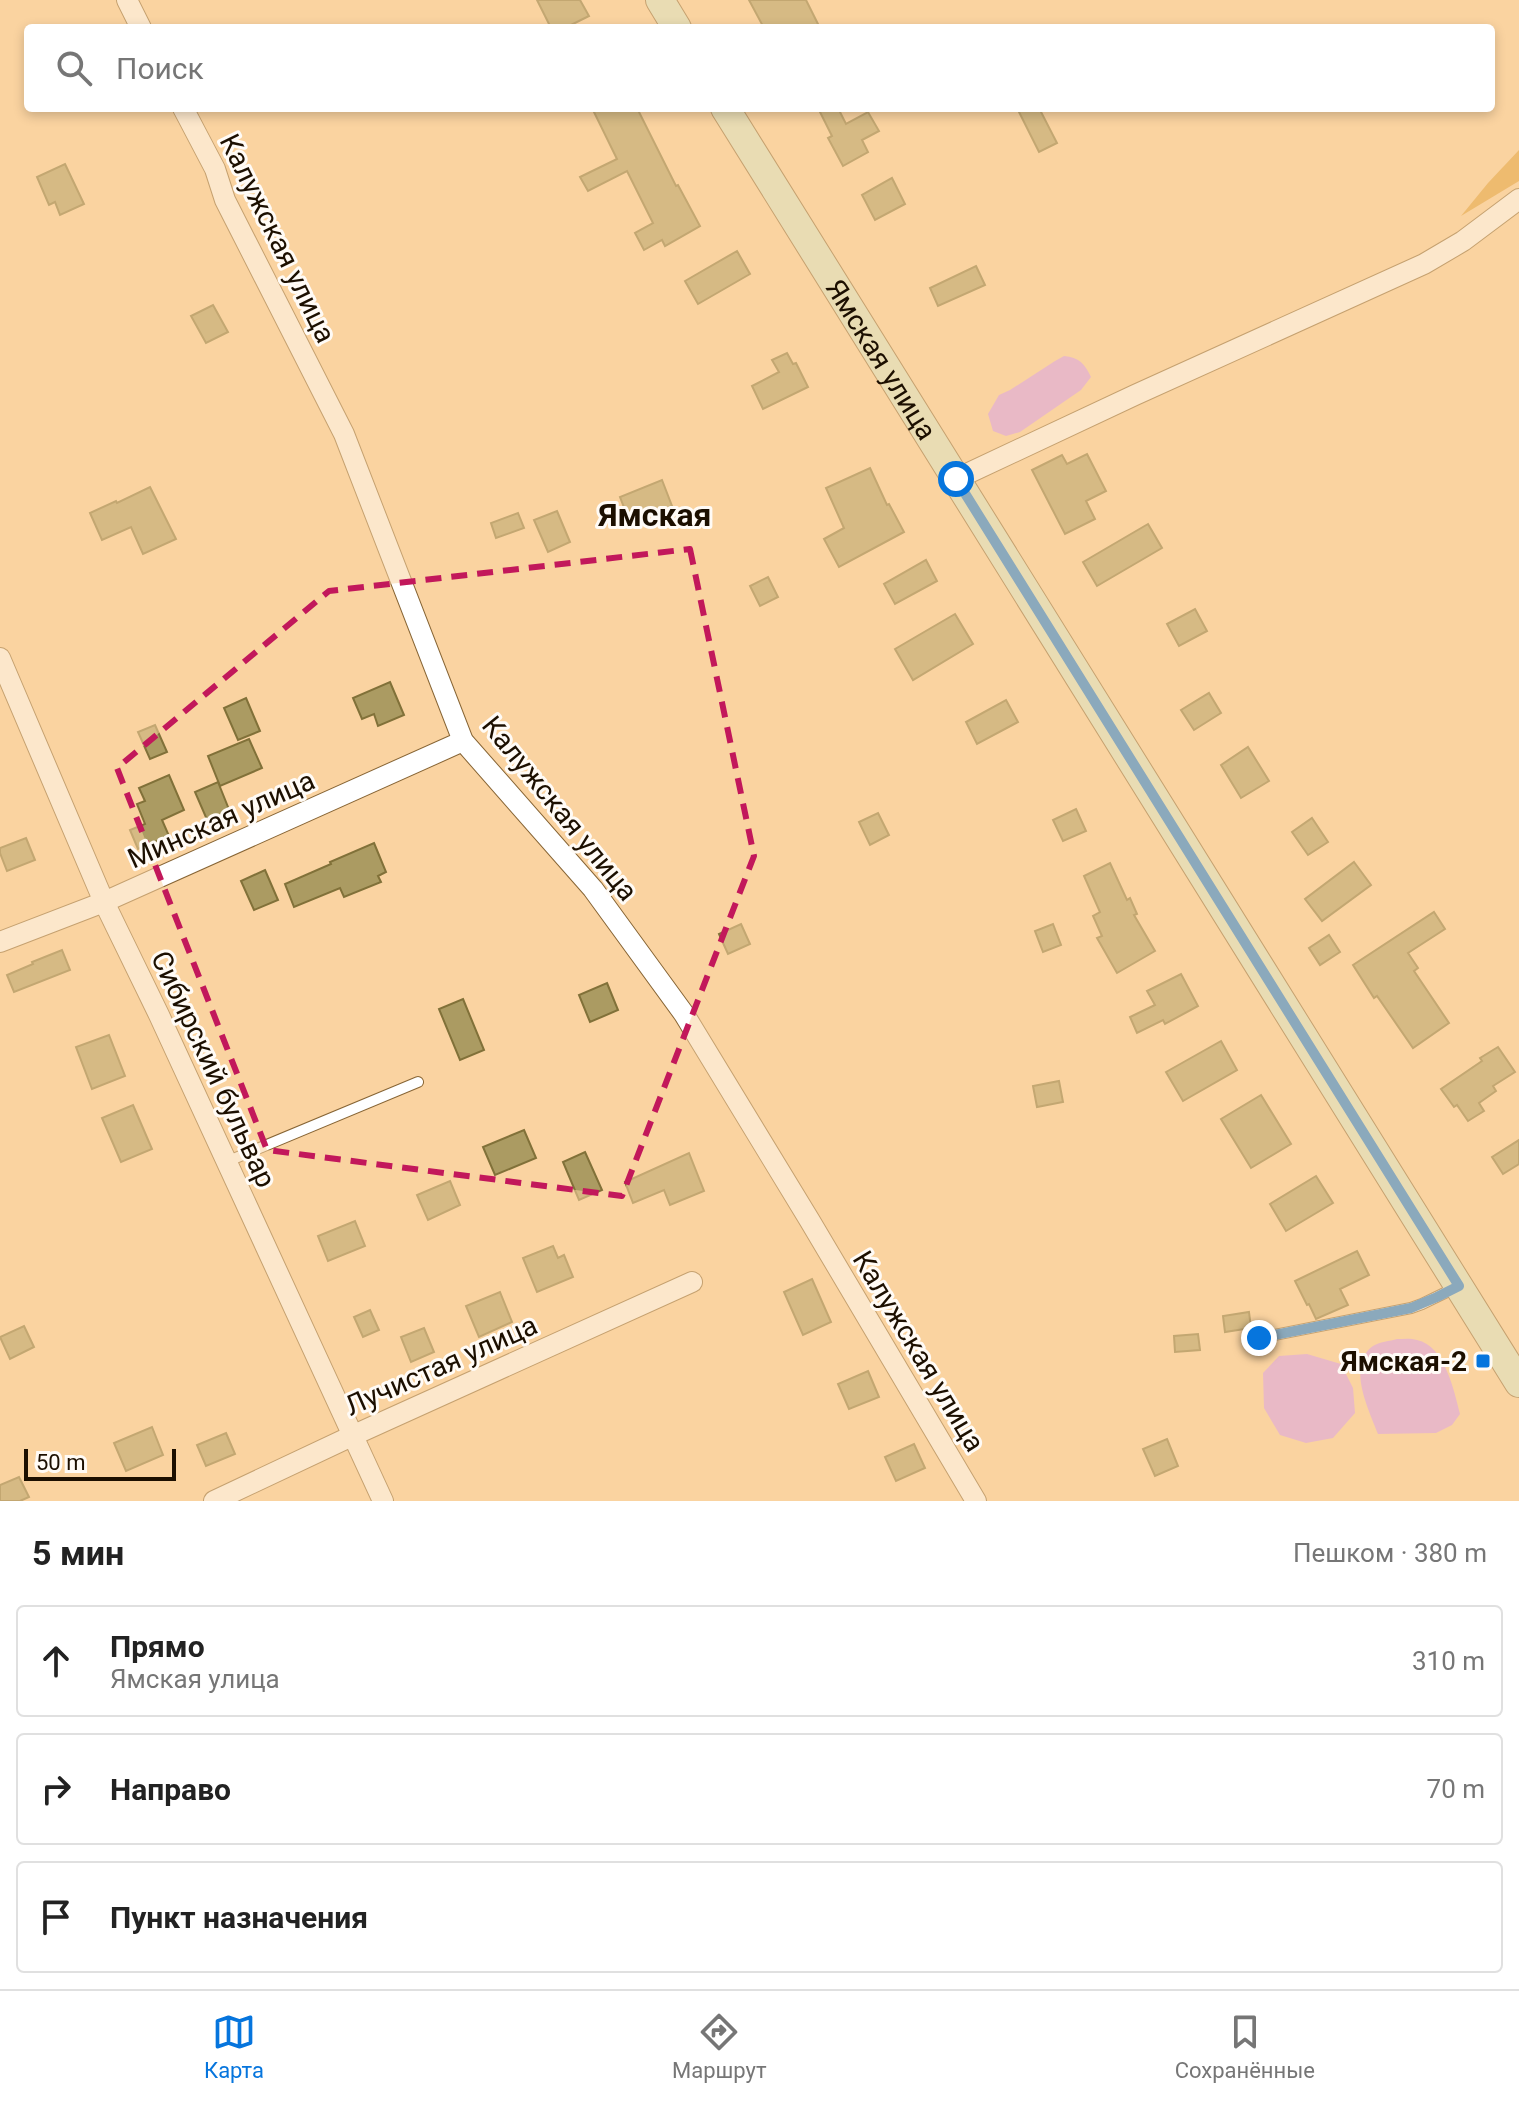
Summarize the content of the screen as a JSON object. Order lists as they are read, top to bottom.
{
  "streets": {
    "main road": ["Ямская улица"],
    "street": [
      "Калужская улица",
      "Минская улица",
      "Сибирский бульвар",
      "Лучистая улица"
    ]
  },
  "crossings": [
    ["Калужская улица", "Минская улица"],
    ["Минская улица", "Сибирский бульвар"],
    ["Сибирский бульвар", "Лучистая улица"]
  ],
  "districts": ["Ямская"],
  "places": {
    "transit": ["Ямская-2"]
  },
  "scale_bar": "50 m",
  "page": {
    "search": "Поиск",
    "scale": "50 m",
    "heading": ["5 мин", "Пешком · 380 m"],
    "list": [
      ["Прямо", "Ямская улица", "310 m"],
      ["Направо", "70 m"],
      "Пункт назначения"
    ],
    "nav": ["Карта", "Маршрут", "Сохранённые"]
  }
}
